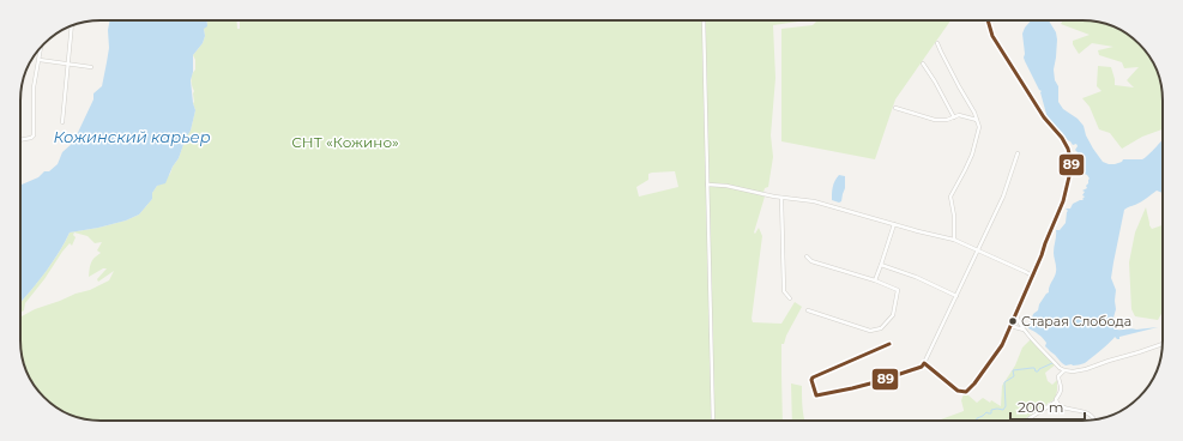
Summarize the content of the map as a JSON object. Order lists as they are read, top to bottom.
{
  "water": ["Кожинский карьер"],
  "parks": ["СНТ «Кожино»"],
  "places": ["Старая Слобода"],
  "lines": ["transit line 89"],
  "scale_bar": "200 m"
}
